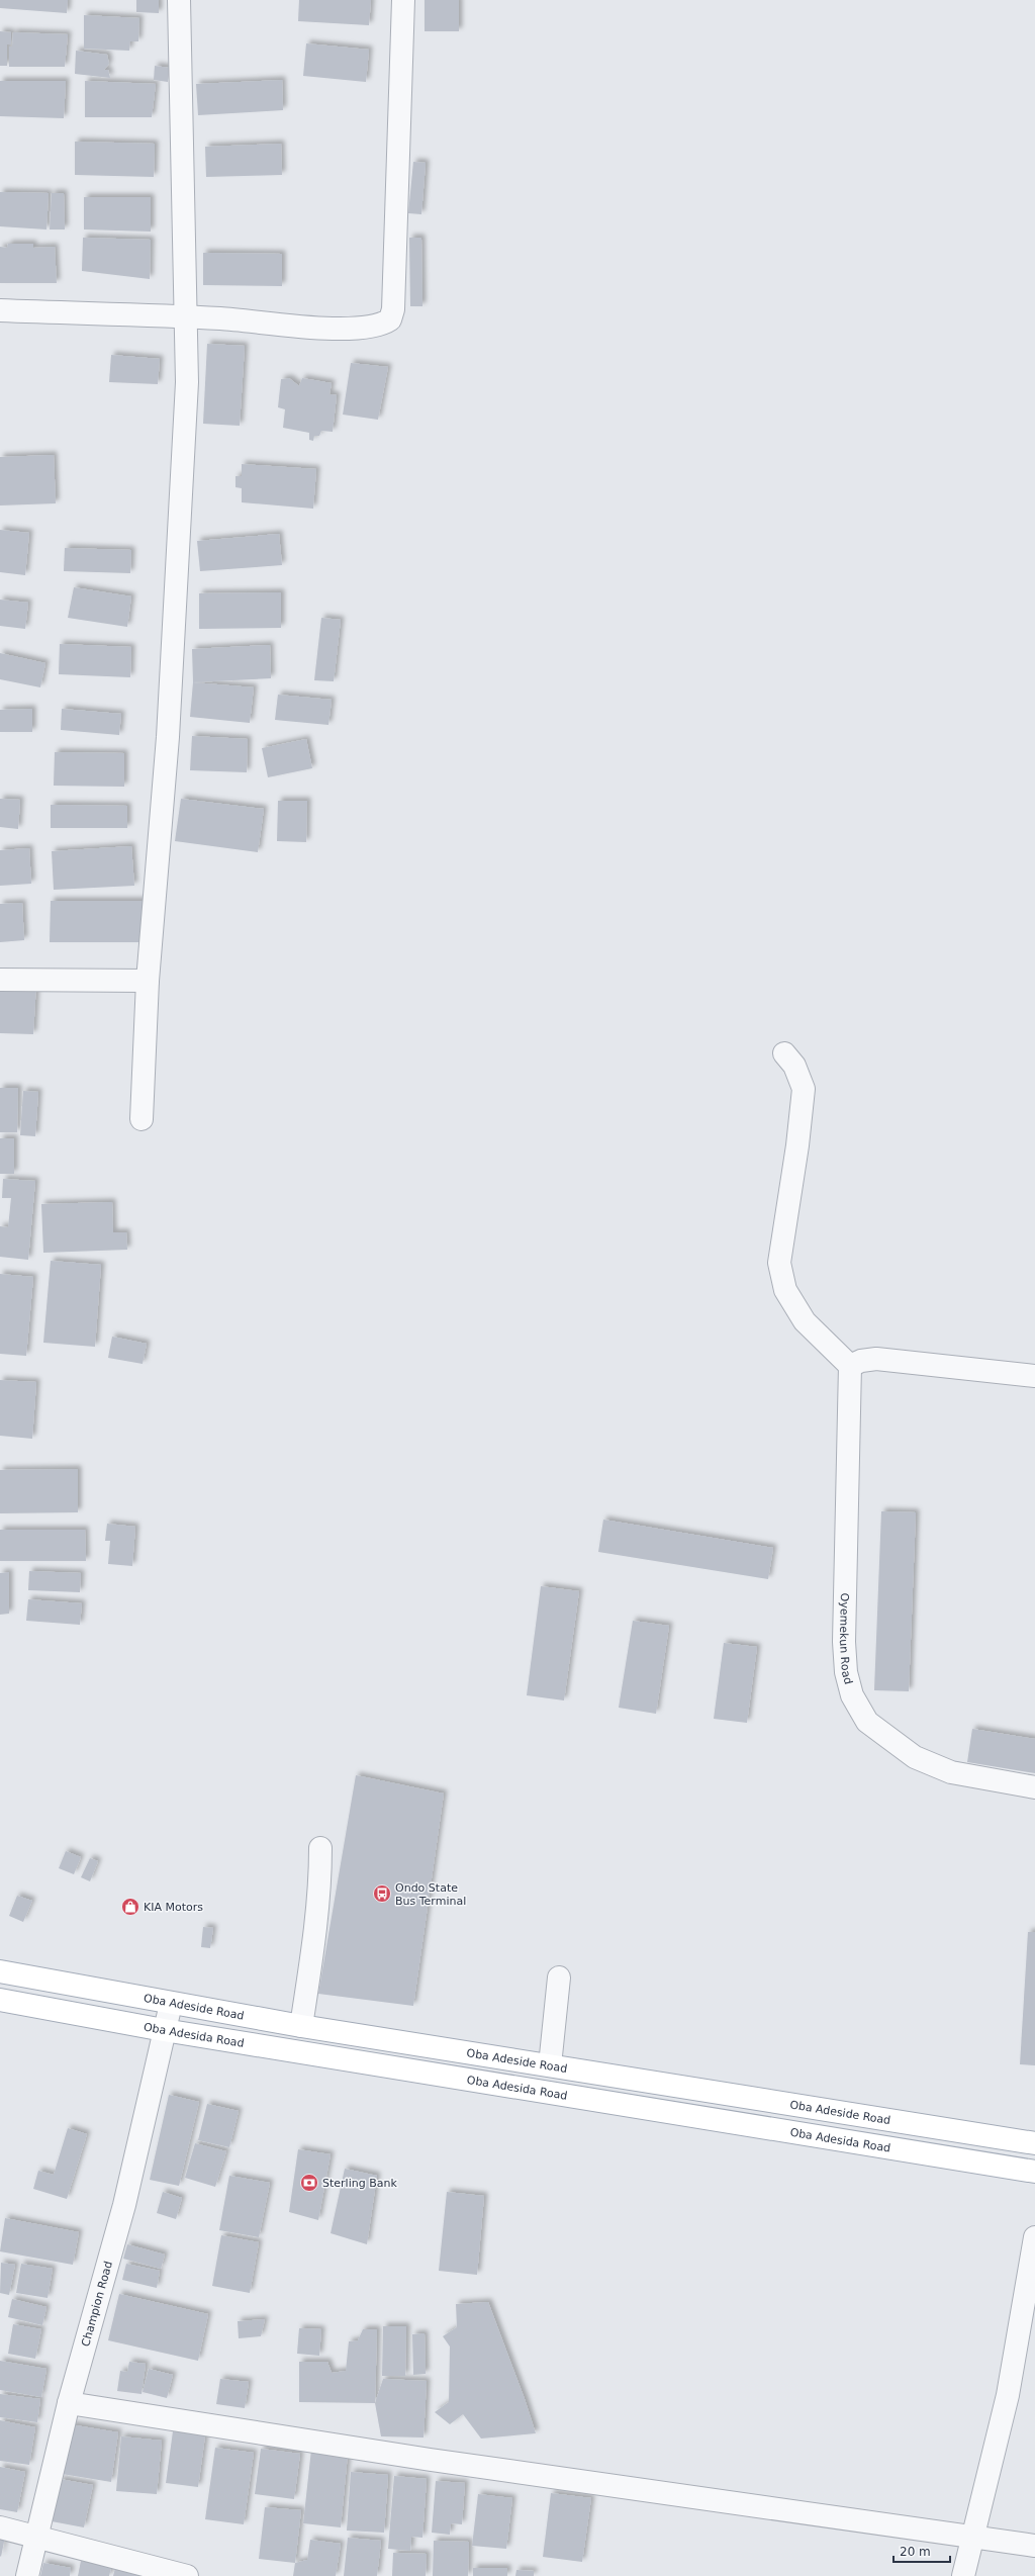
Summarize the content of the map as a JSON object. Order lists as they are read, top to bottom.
{
  "streets": {
    "main road": ["Oba Adeside Road", "Oba Adesida Road"],
    "street": ["Oyemekun Road", "Champion Road"]
  },
  "crossings": [
    ["Oba Adeside Road", "Champion Road"],
    ["Oba Adesida Road", "Champion Road"]
  ],
  "places": {
    "bus stop": ["Ondo State Bus Terminal"],
    "shop": ["KIA Motors"],
    "bank": ["Sterling Bank"]
  },
  "scale_bar": "20 m"
}
